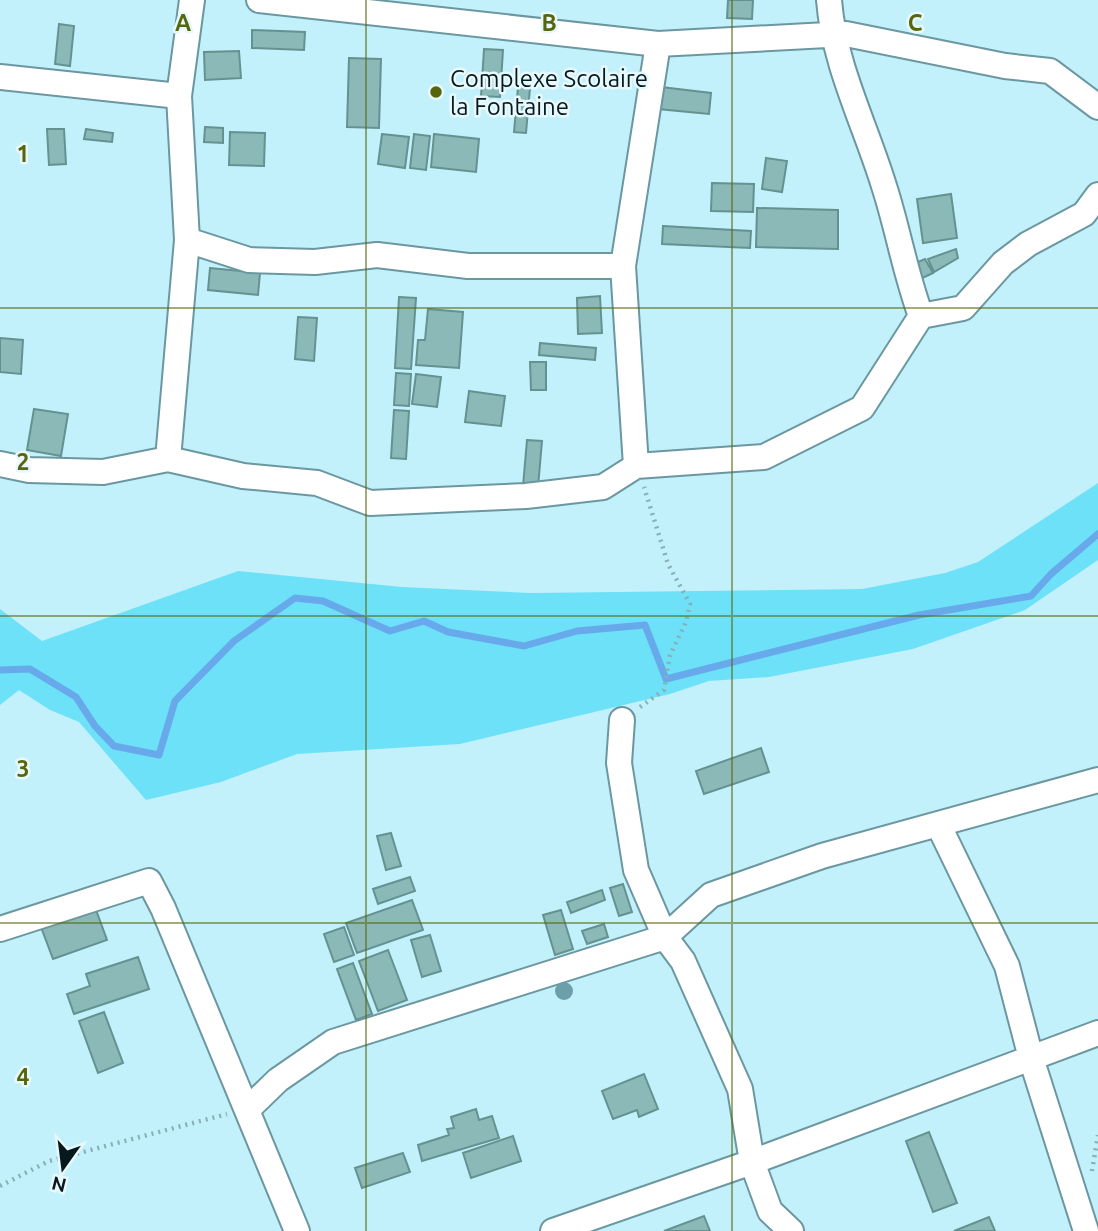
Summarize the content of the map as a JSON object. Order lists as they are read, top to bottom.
{
  "places": ["Complexe Scolaire la Fontaine"],
  "north": "bottom",
  "grid": {
    "columns": ["A", "B", "C"],
    "rows": [
      "1",
      "2",
      "3",
      "4"
    ]
  }
}
